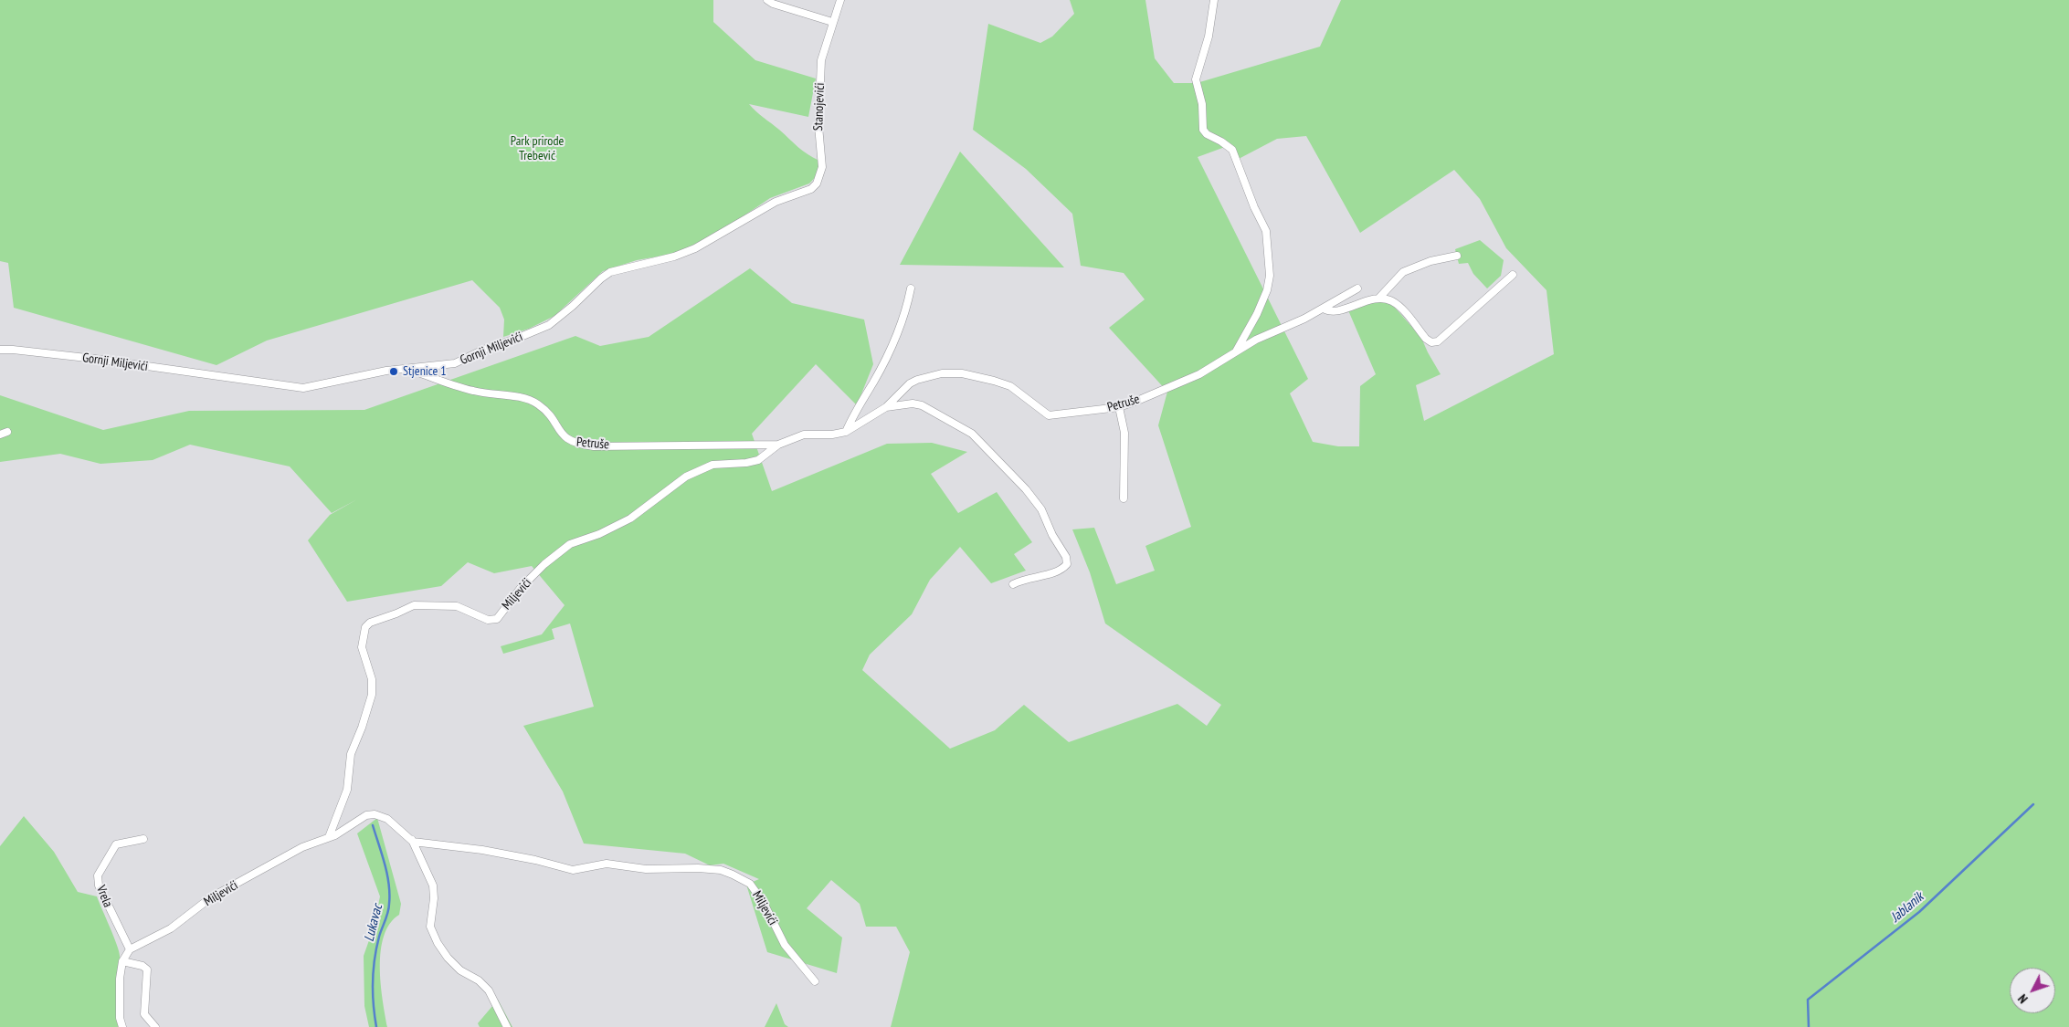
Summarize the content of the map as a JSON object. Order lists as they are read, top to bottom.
{
  "streets": {
    "street": [
      "Stanojevići",
      "Gornji Miljevići",
      "Petruše",
      "Miljevići",
      "Vrela"
    ]
  },
  "crossings": [
    ["Stanojevići", "Gornji Miljevići"],
    ["Gornji Miljevići", "Petruše"],
    ["Petruše", "Miljevići"],
    ["Miljevići", "Vrela"]
  ],
  "water": ["Jablanik", "Lukavac"],
  "parks": ["Park prirode Trebević"],
  "places": ["Stjenice 1"],
  "north": "bottom left"
}
